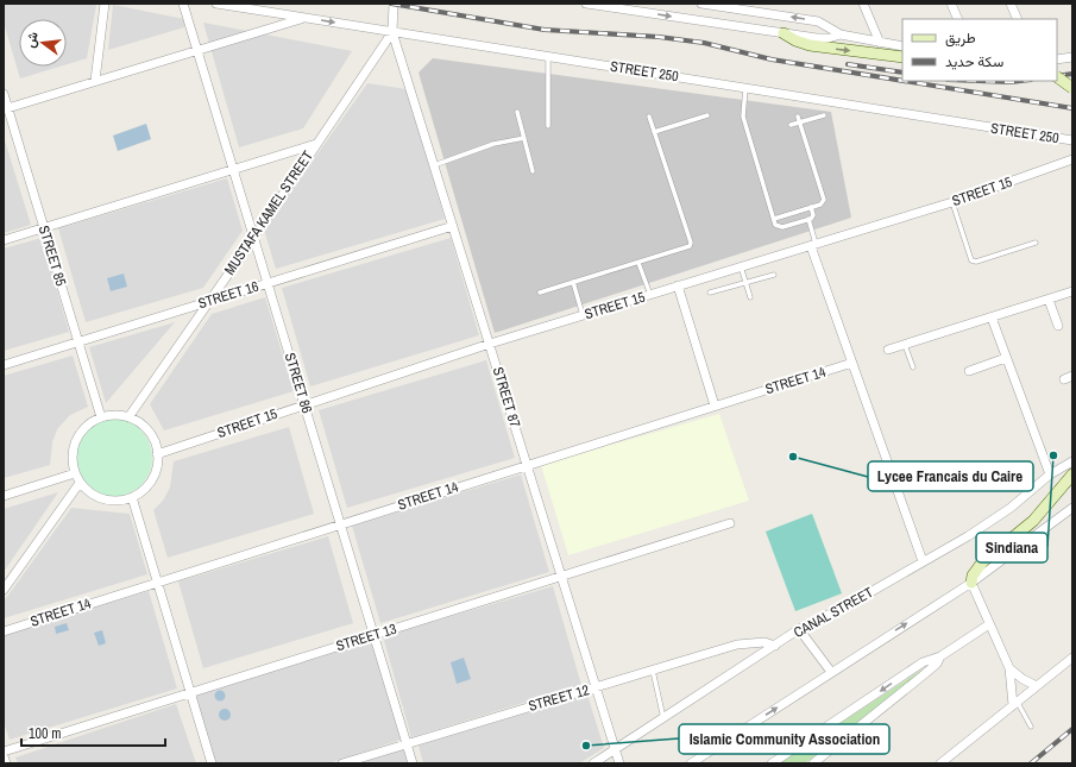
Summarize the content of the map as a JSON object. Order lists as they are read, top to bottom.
{
  "streets": {
    "street": [
      "STREET 250",
      "STREET 15",
      "MUSTAFA KAMEL STREET",
      "STREET 85",
      "STREET 16",
      "STREET 14",
      "STREET 86",
      "STREET 87",
      "CANAL STREET",
      "STREET 13",
      "STREET 12"
    ]
  },
  "crossings": [
    ["STREET 250", "MUSTAFA KAMEL STREET"],
    ["STREET 250", "STREET 87"],
    ["STREET 15", "MUSTAFA KAMEL STREET"],
    ["STREET 15", "STREET 85"],
    ["STREET 15", "STREET 86"],
    ["STREET 15", "STREET 87"],
    ["MUSTAFA KAMEL STREET", "STREET 85"],
    ["MUSTAFA KAMEL STREET", "STREET 16"],
    ["MUSTAFA KAMEL STREET", "STREET 86"],
    ["MUSTAFA KAMEL STREET", "STREET 87"],
    ["STREET 85", "STREET 16"],
    ["STREET 16", "STREET 86"],
    ["STREET 16", "STREET 87"],
    ["STREET 14", "STREET 86"],
    ["STREET 14", "STREET 87"],
    ["STREET 86", "STREET 13"],
    ["STREET 86", "STREET 12"],
    ["STREET 87", "CANAL STREET"],
    ["STREET 87", "STREET 13"],
    ["STREET 87", "STREET 12"],
    ["CANAL STREET", "STREET 12"]
  ],
  "places": ["Sindiana", "Lycee Francais du Caire", "Islamic Community Association"],
  "legend": ["طريق", "سكة حديد"],
  "scale_bar": "100 m",
  "north": "left"
}
